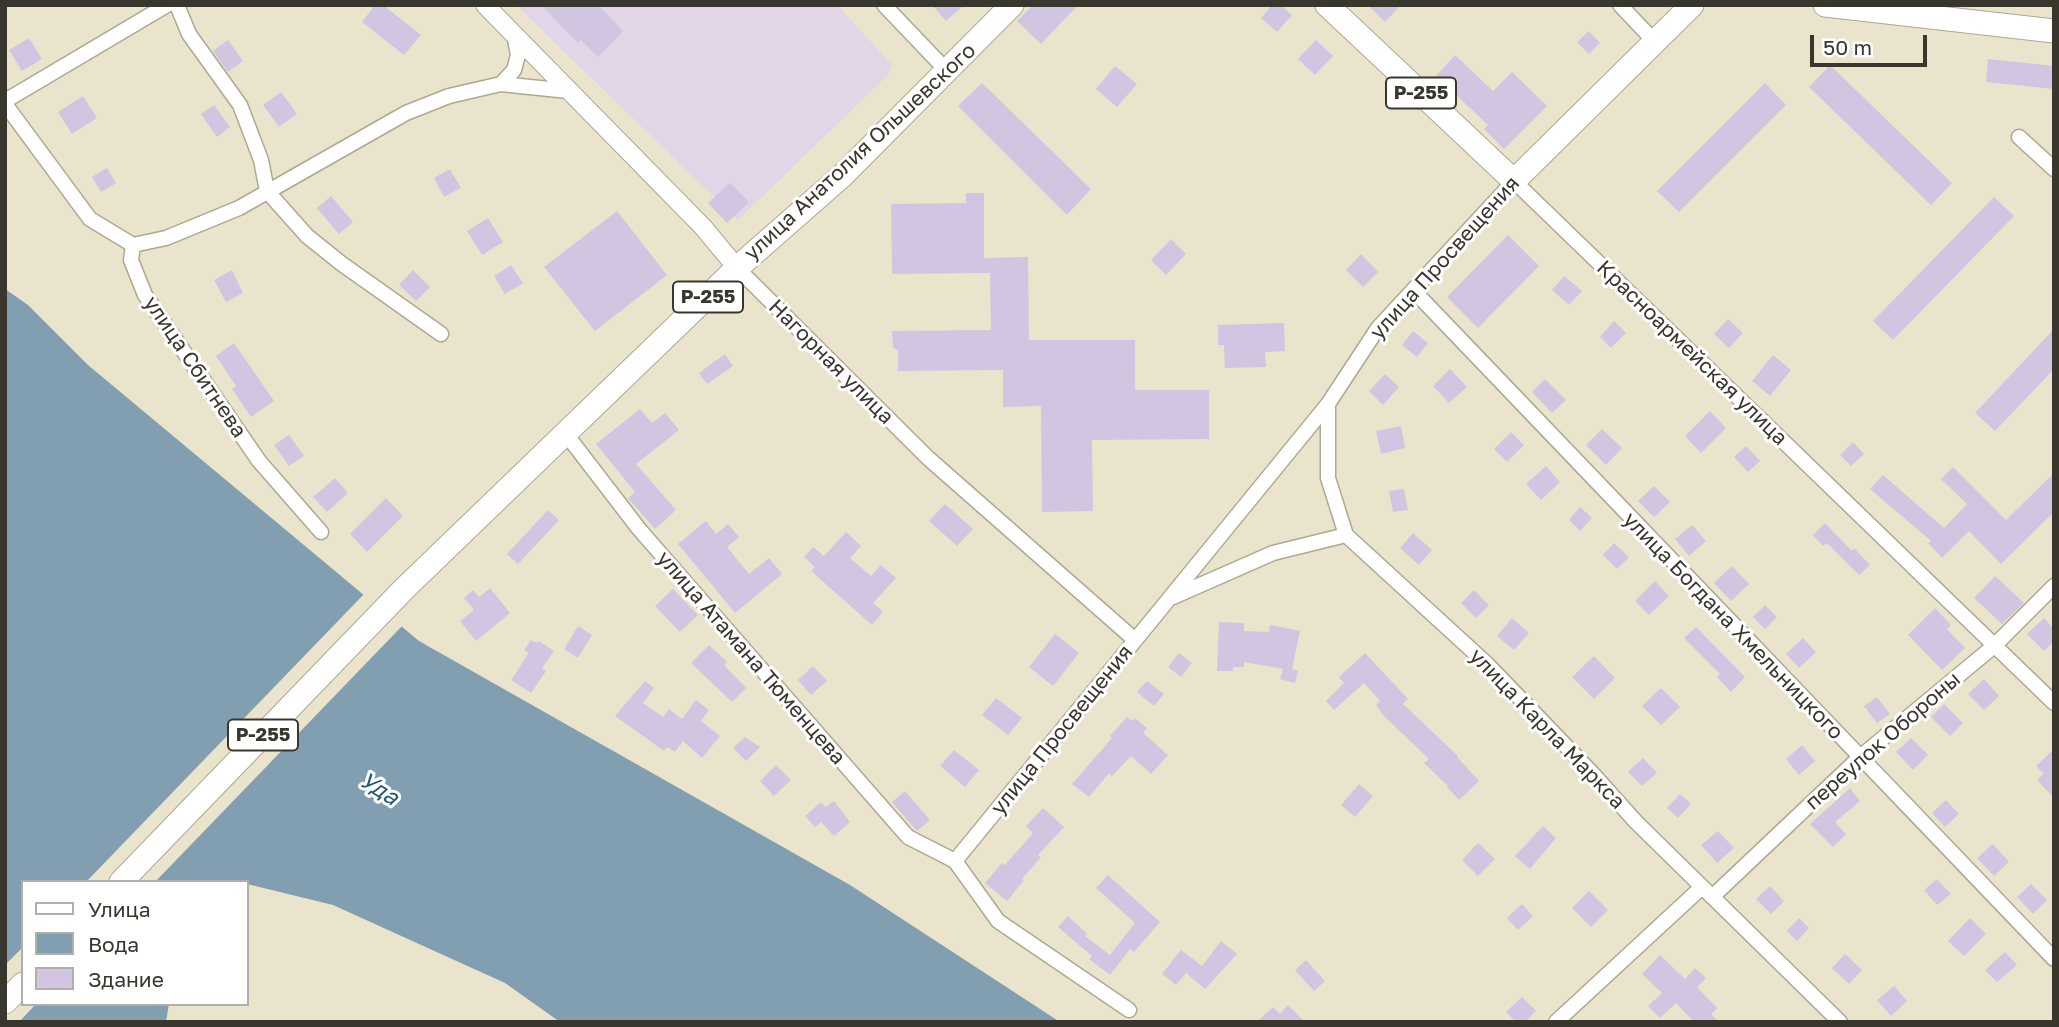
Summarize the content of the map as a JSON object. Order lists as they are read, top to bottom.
{
  "streets": {
    "highway": [
      "Р-255",
      "улица Анатолия Ольшевского",
      "улица Просвещения",
      "Красноармейская улица"
    ],
    "street": [
      "Нагорная улица",
      "улица Сбитнева",
      "улица Богдана Хмельницкого",
      "улица Атамана Тюменцева",
      "улица Карла Маркса",
      "переулок Обороны"
    ]
  },
  "crossings": [
    ["улица Анатолия Ольшевского", "Нагорная улица"],
    ["улица Анатолия Ольшевского", "улица Атамана Тюменцева"],
    ["улица Просвещения", "Красноармейская улица"],
    ["улица Просвещения", "Нагорная улица"],
    ["улица Просвещения", "улица Богдана Хмельницкого"],
    ["улица Просвещения", "улица Атамана Тюменцева"],
    ["улица Просвещения", "улица Карла Маркса"],
    ["Красноармейская улица", "переулок Обороны"],
    ["улица Богдана Хмельницкого", "переулок Обороны"],
    ["улица Карла Маркса", "переулок Обороны"]
  ],
  "water": ["Уда"],
  "legend": ["Улица", "Вода", "Здание"],
  "scale_bar": "50 m"
}
